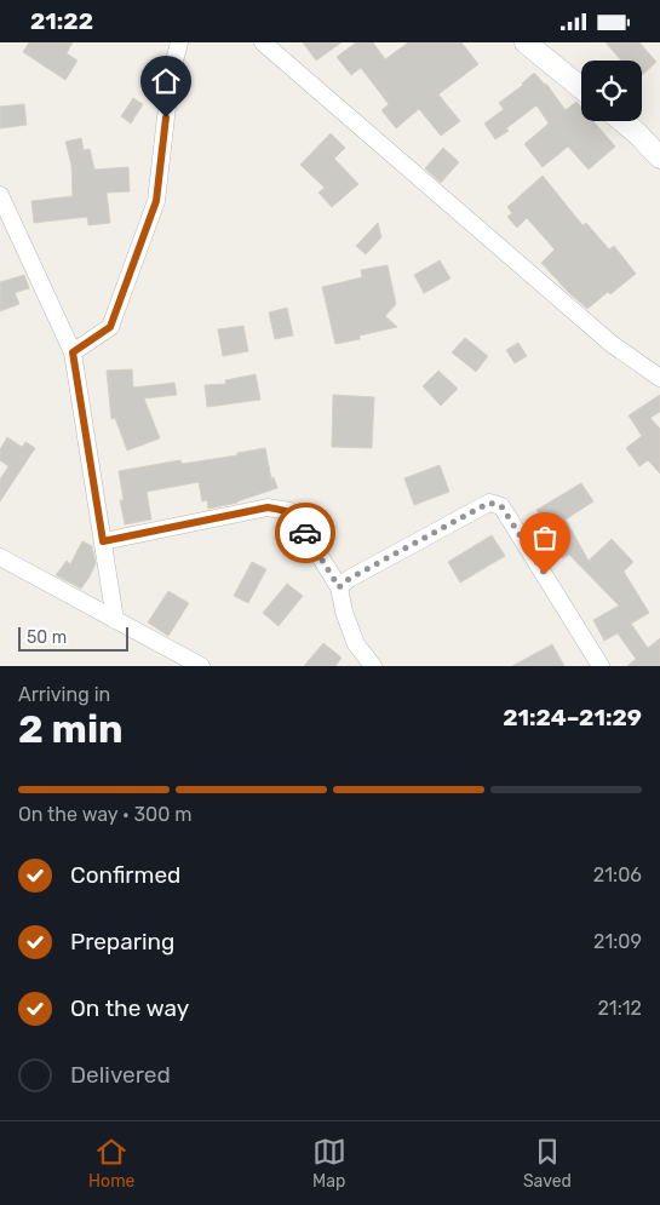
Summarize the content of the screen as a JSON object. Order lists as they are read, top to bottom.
{
  "scale_bar": "50 m",
  "page": {
    "status": "21:22",
    "scale": "50 m",
    "heading": ["2 min", "Arriving in", "21:24–21:29"],
    "bar": "On the way · 300 m",
    "list": [
      ["Confirmed", "21:06"],
      ["Preparing", "21:09"],
      ["On the way", "21:12"],
      "Delivered"
    ],
    "tabs": ["Home", "Map", "Saved"]
  }
}
